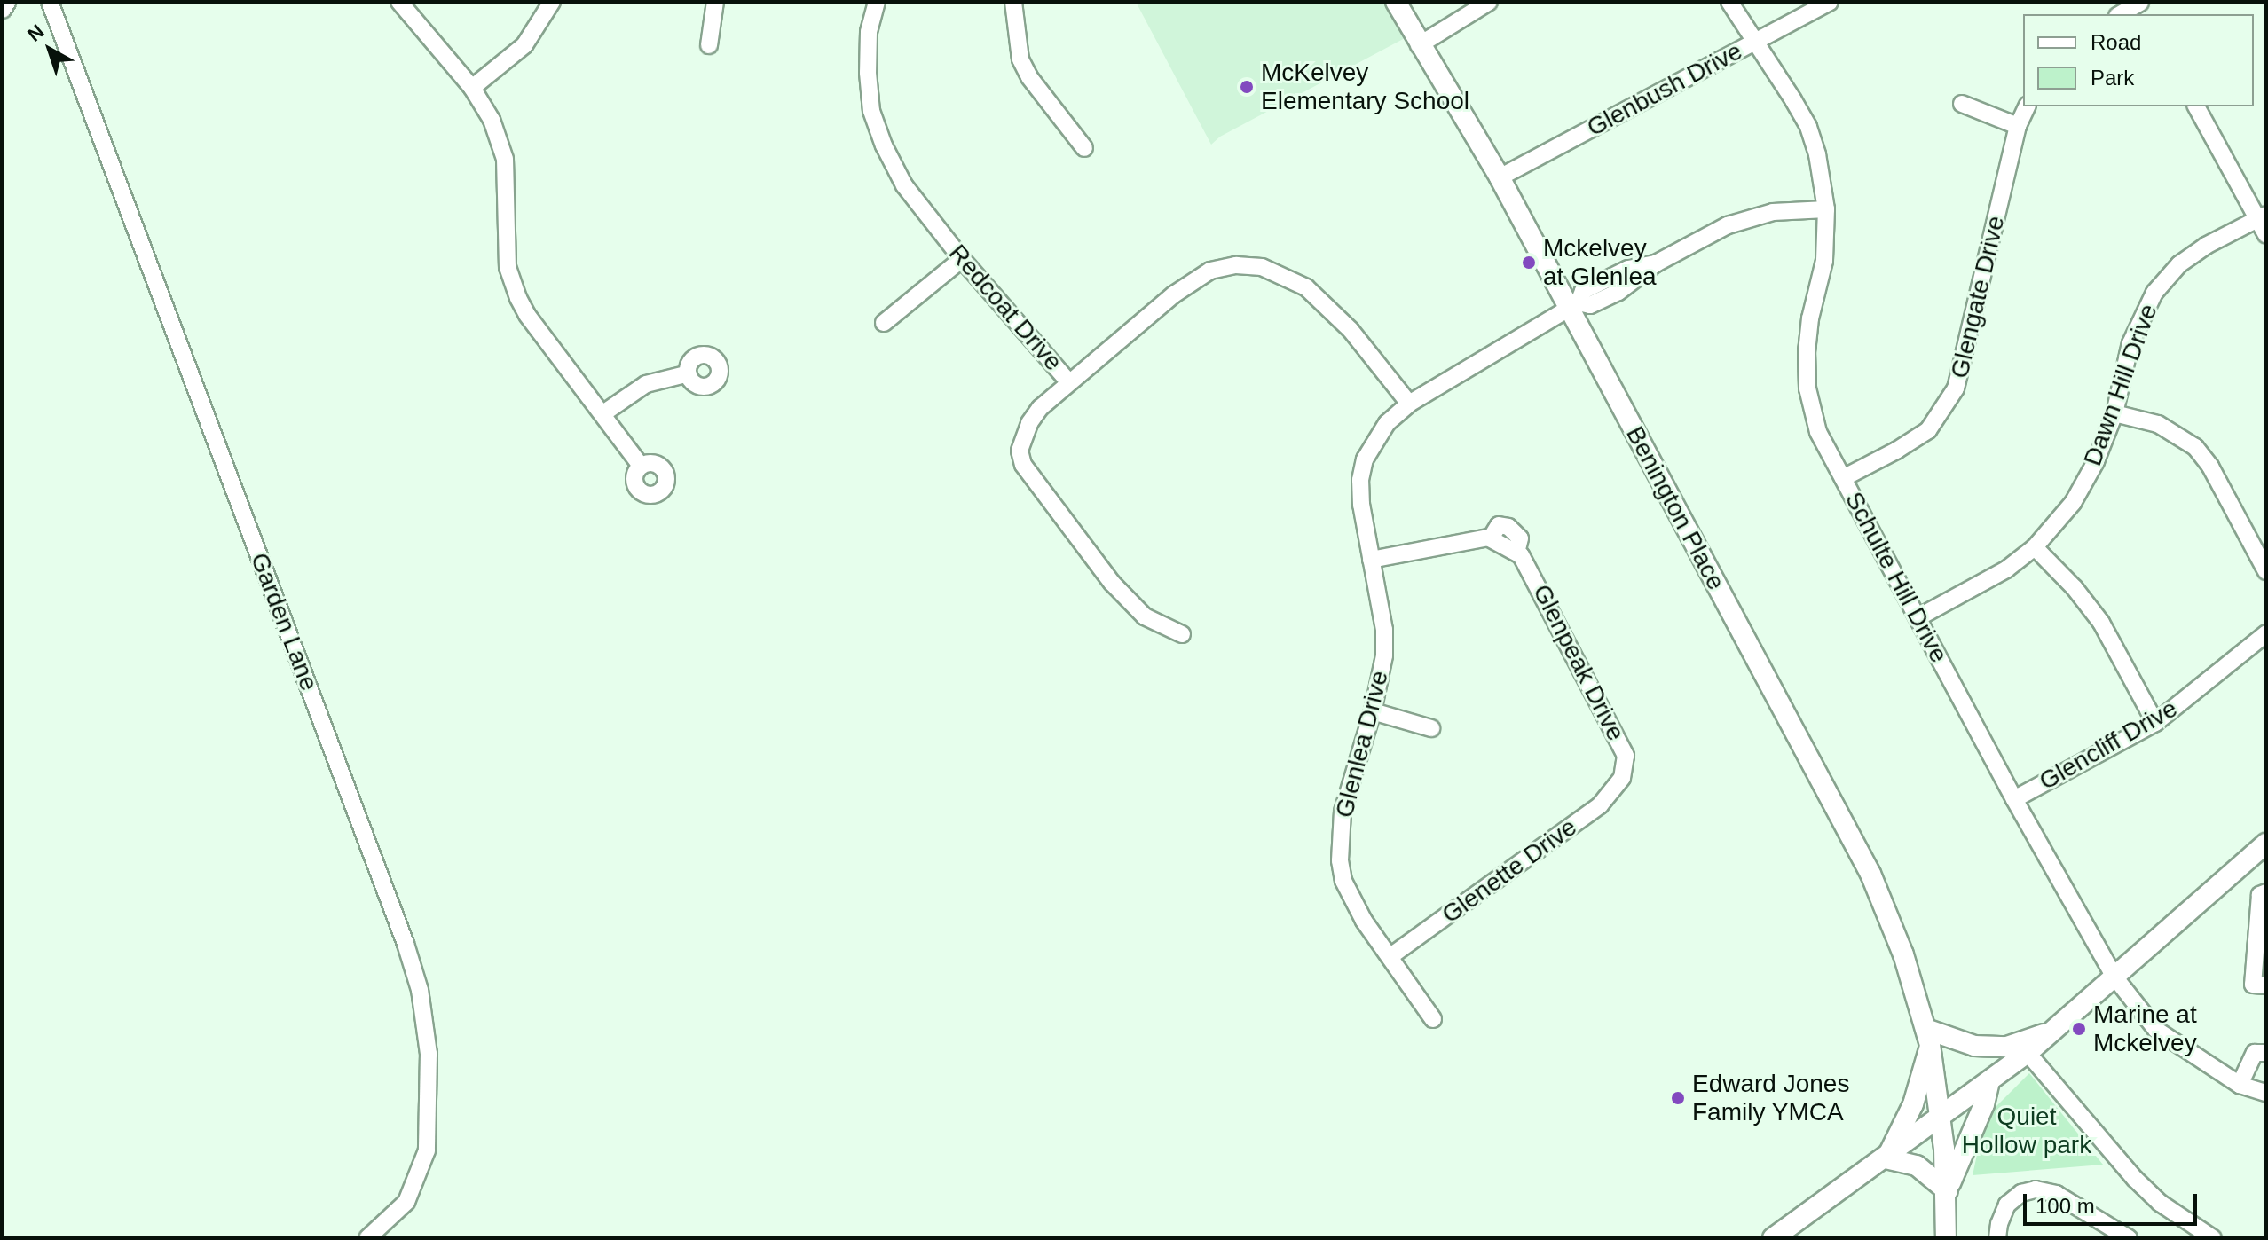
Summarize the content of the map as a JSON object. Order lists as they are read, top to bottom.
{
  "streets": {
    "main road": ["Benington Place"],
    "street": [
      "Glenbush Drive",
      "Glengate Drive",
      "Redcoat Drive",
      "Dawn Hill Drive",
      "Schulte Hill Drive",
      "Garden Lane",
      "Glenpeak Drive",
      "Glenlea Drive",
      "Glencliff Drive",
      "Glenette Drive"
    ]
  },
  "crossings": [
    ["Glenbush Drive", "Benington Place"],
    ["Glenbush Drive", "Schulte Hill Drive"],
    ["Glengate Drive", "Schulte Hill Drive"],
    ["Dawn Hill Drive", "Schulte Hill Drive"],
    ["Benington Place", "Glenlea Drive"],
    ["Schulte Hill Drive", "Glenlea Drive"],
    ["Schulte Hill Drive", "Glencliff Drive"],
    ["Glenpeak Drive", "Glenlea Drive"],
    ["Glenpeak Drive", "Glenette Drive"],
    ["Glenlea Drive", "Glenette Drive"]
  ],
  "parks": ["Quiet Hollow park"],
  "places": [
    "McKelvey Elementary School",
    "Mckelvey at Glenlea",
    "Marine at Mckelvey",
    "Edward Jones Family YMCA"
  ],
  "legend": ["Road", "Park"],
  "scale_bar": "100 m",
  "north": "top left"
}
